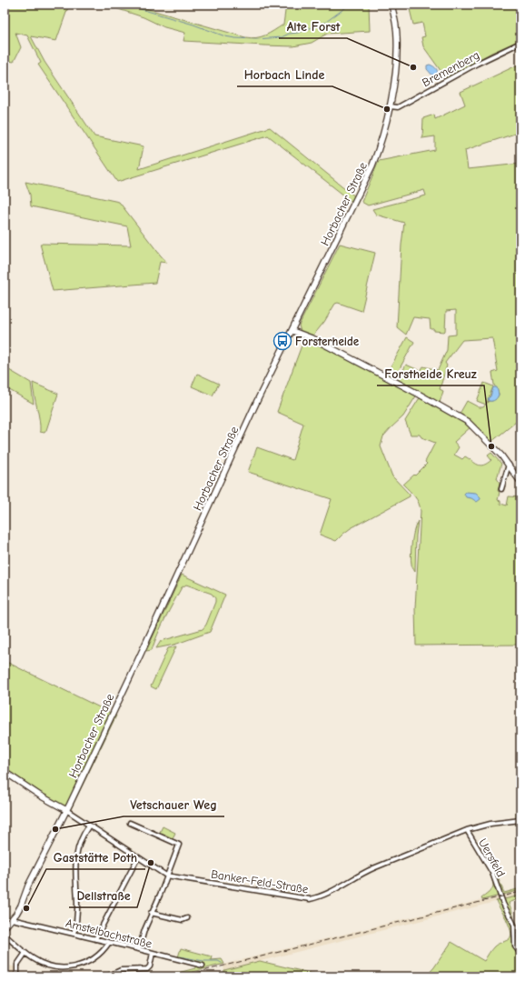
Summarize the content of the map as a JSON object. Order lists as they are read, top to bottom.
{
  "streets": {
    "main road": ["Horbacher Straße"],
    "street": [
      "Bremenberg",
      "Uersfeld",
      "Banker-Feld-Straße",
      "Amstelbachstraße"
    ]
  },
  "crossings": [
    ["Bremenberg", "Horbacher Straße"],
    ["Horbacher Straße", "Banker-Feld-Straße"],
    ["Horbacher Straße", "Amstelbachstraße"],
    ["Uersfeld", "Banker-Feld-Straße"]
  ],
  "places": {
    "other": [
      "Alte Forst",
      "Horbach Linde",
      "Forstheide Kreuz",
      "Vetschauer Weg",
      "Dellstraße",
      "Gaststätte Poth"
    ],
    "bus stop": ["Forsterheide"]
  }
}
